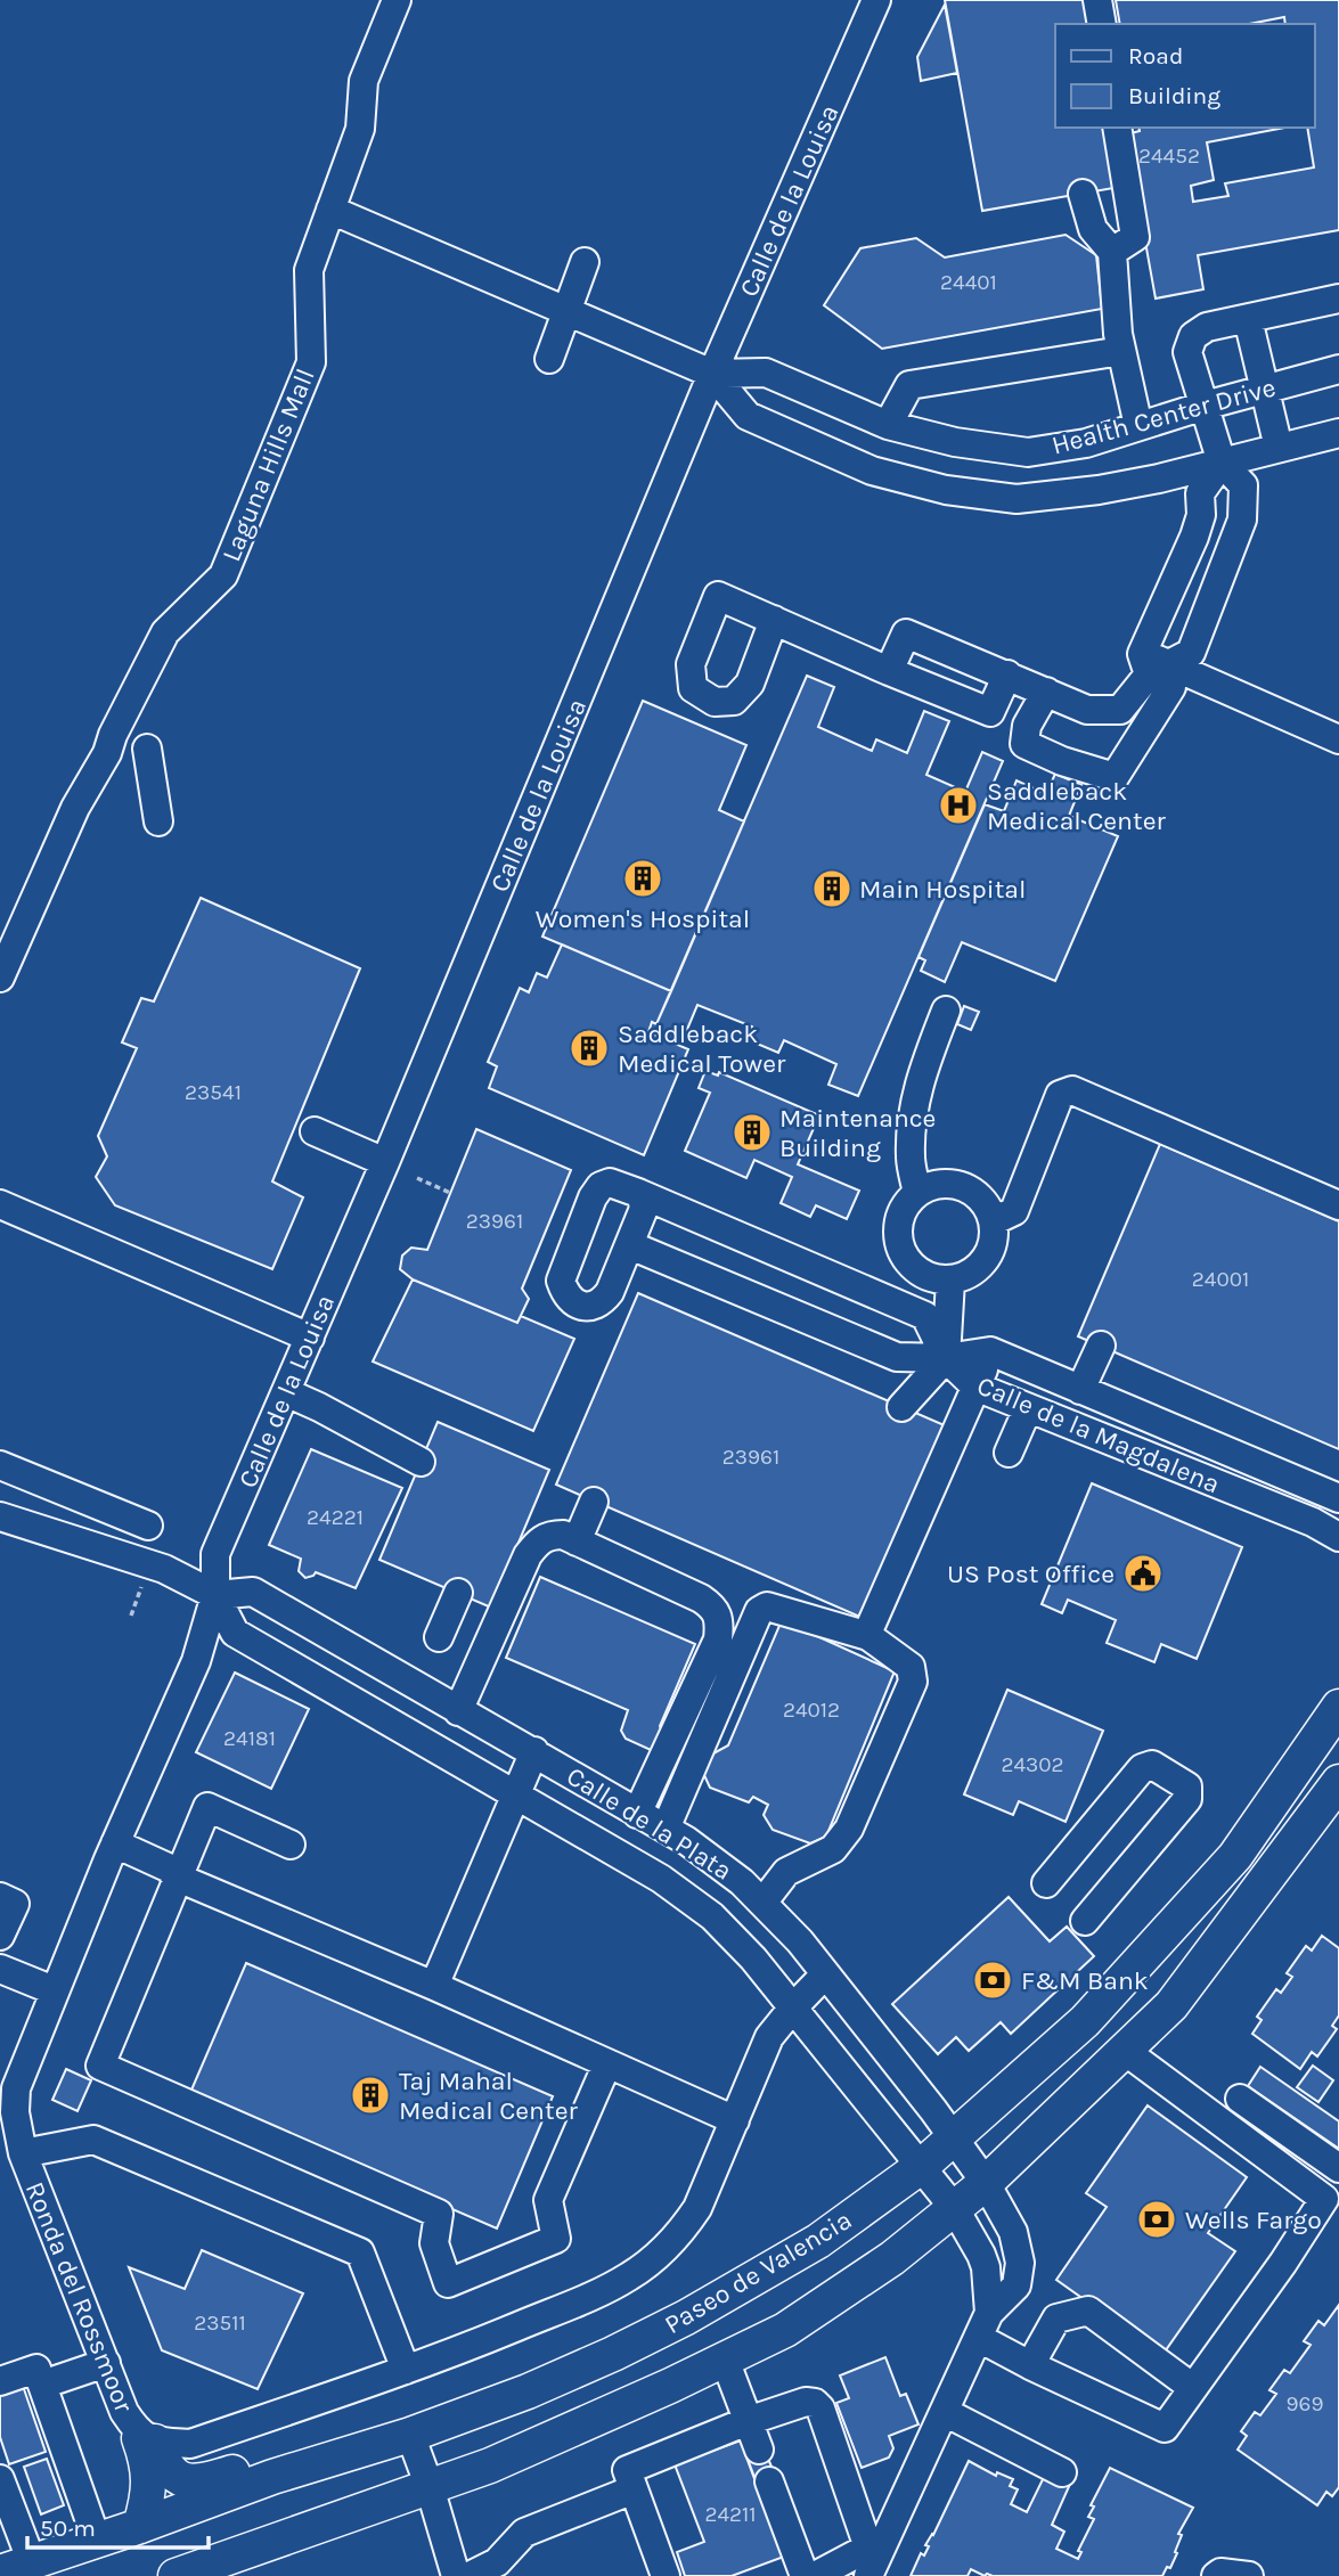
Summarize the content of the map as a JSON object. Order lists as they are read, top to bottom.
{
  "streets": {
    "main road": ["Paseo de Valencia"],
    "street": [
      "Calle de la Louisa",
      "Health Center Drive",
      "Laguna Hills Mall",
      "Calle de la Magdalena",
      "Calle de la Plata",
      "Ronda del Rossmoor"
    ]
  },
  "crossings": [
    ["Calle de la Louisa", "Health Center Drive"],
    ["Calle de la Louisa", "Calle de la Plata"],
    ["Calle de la Louisa", "Ronda del Rossmoor"],
    ["Calle de la Plata", "Paseo de Valencia"],
    ["Calle de la Plata", "Ronda del Rossmoor"]
  ],
  "places": {
    "hospital": ["Saddleback Medical Center"],
    "building": [
      "Women's Hospital",
      "Main Hospital",
      "Saddleback Medical Tower",
      "Maintenance Building",
      "Taj Mahal Medical Center"
    ],
    "public building": ["US Post Office"],
    "bank": ["F&M Bank", "Wells Fargo"]
  },
  "house_numbers": [
    "24452",
    "24401",
    "23541",
    "23961",
    "24001",
    "23961",
    "24221",
    "24012",
    "24181",
    "24302",
    "23511",
    "969",
    "24211"
  ],
  "legend": ["Road", "Building"],
  "scale_bar": "50 m"
}
